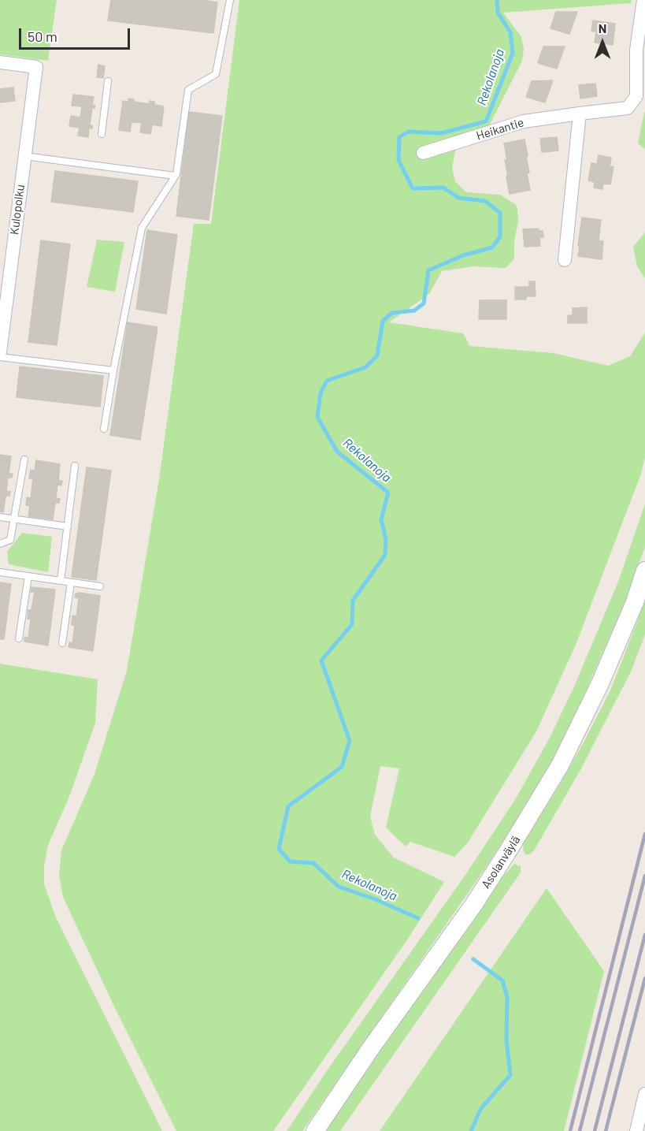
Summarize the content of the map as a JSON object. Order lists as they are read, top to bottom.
{
  "streets": {
    "main road": ["Asolanväylä"],
    "street": ["Heikantie", "Kulopolku"]
  },
  "water": ["Rekolanoja"],
  "scale_bar": "50 m",
  "north": "top"
}
